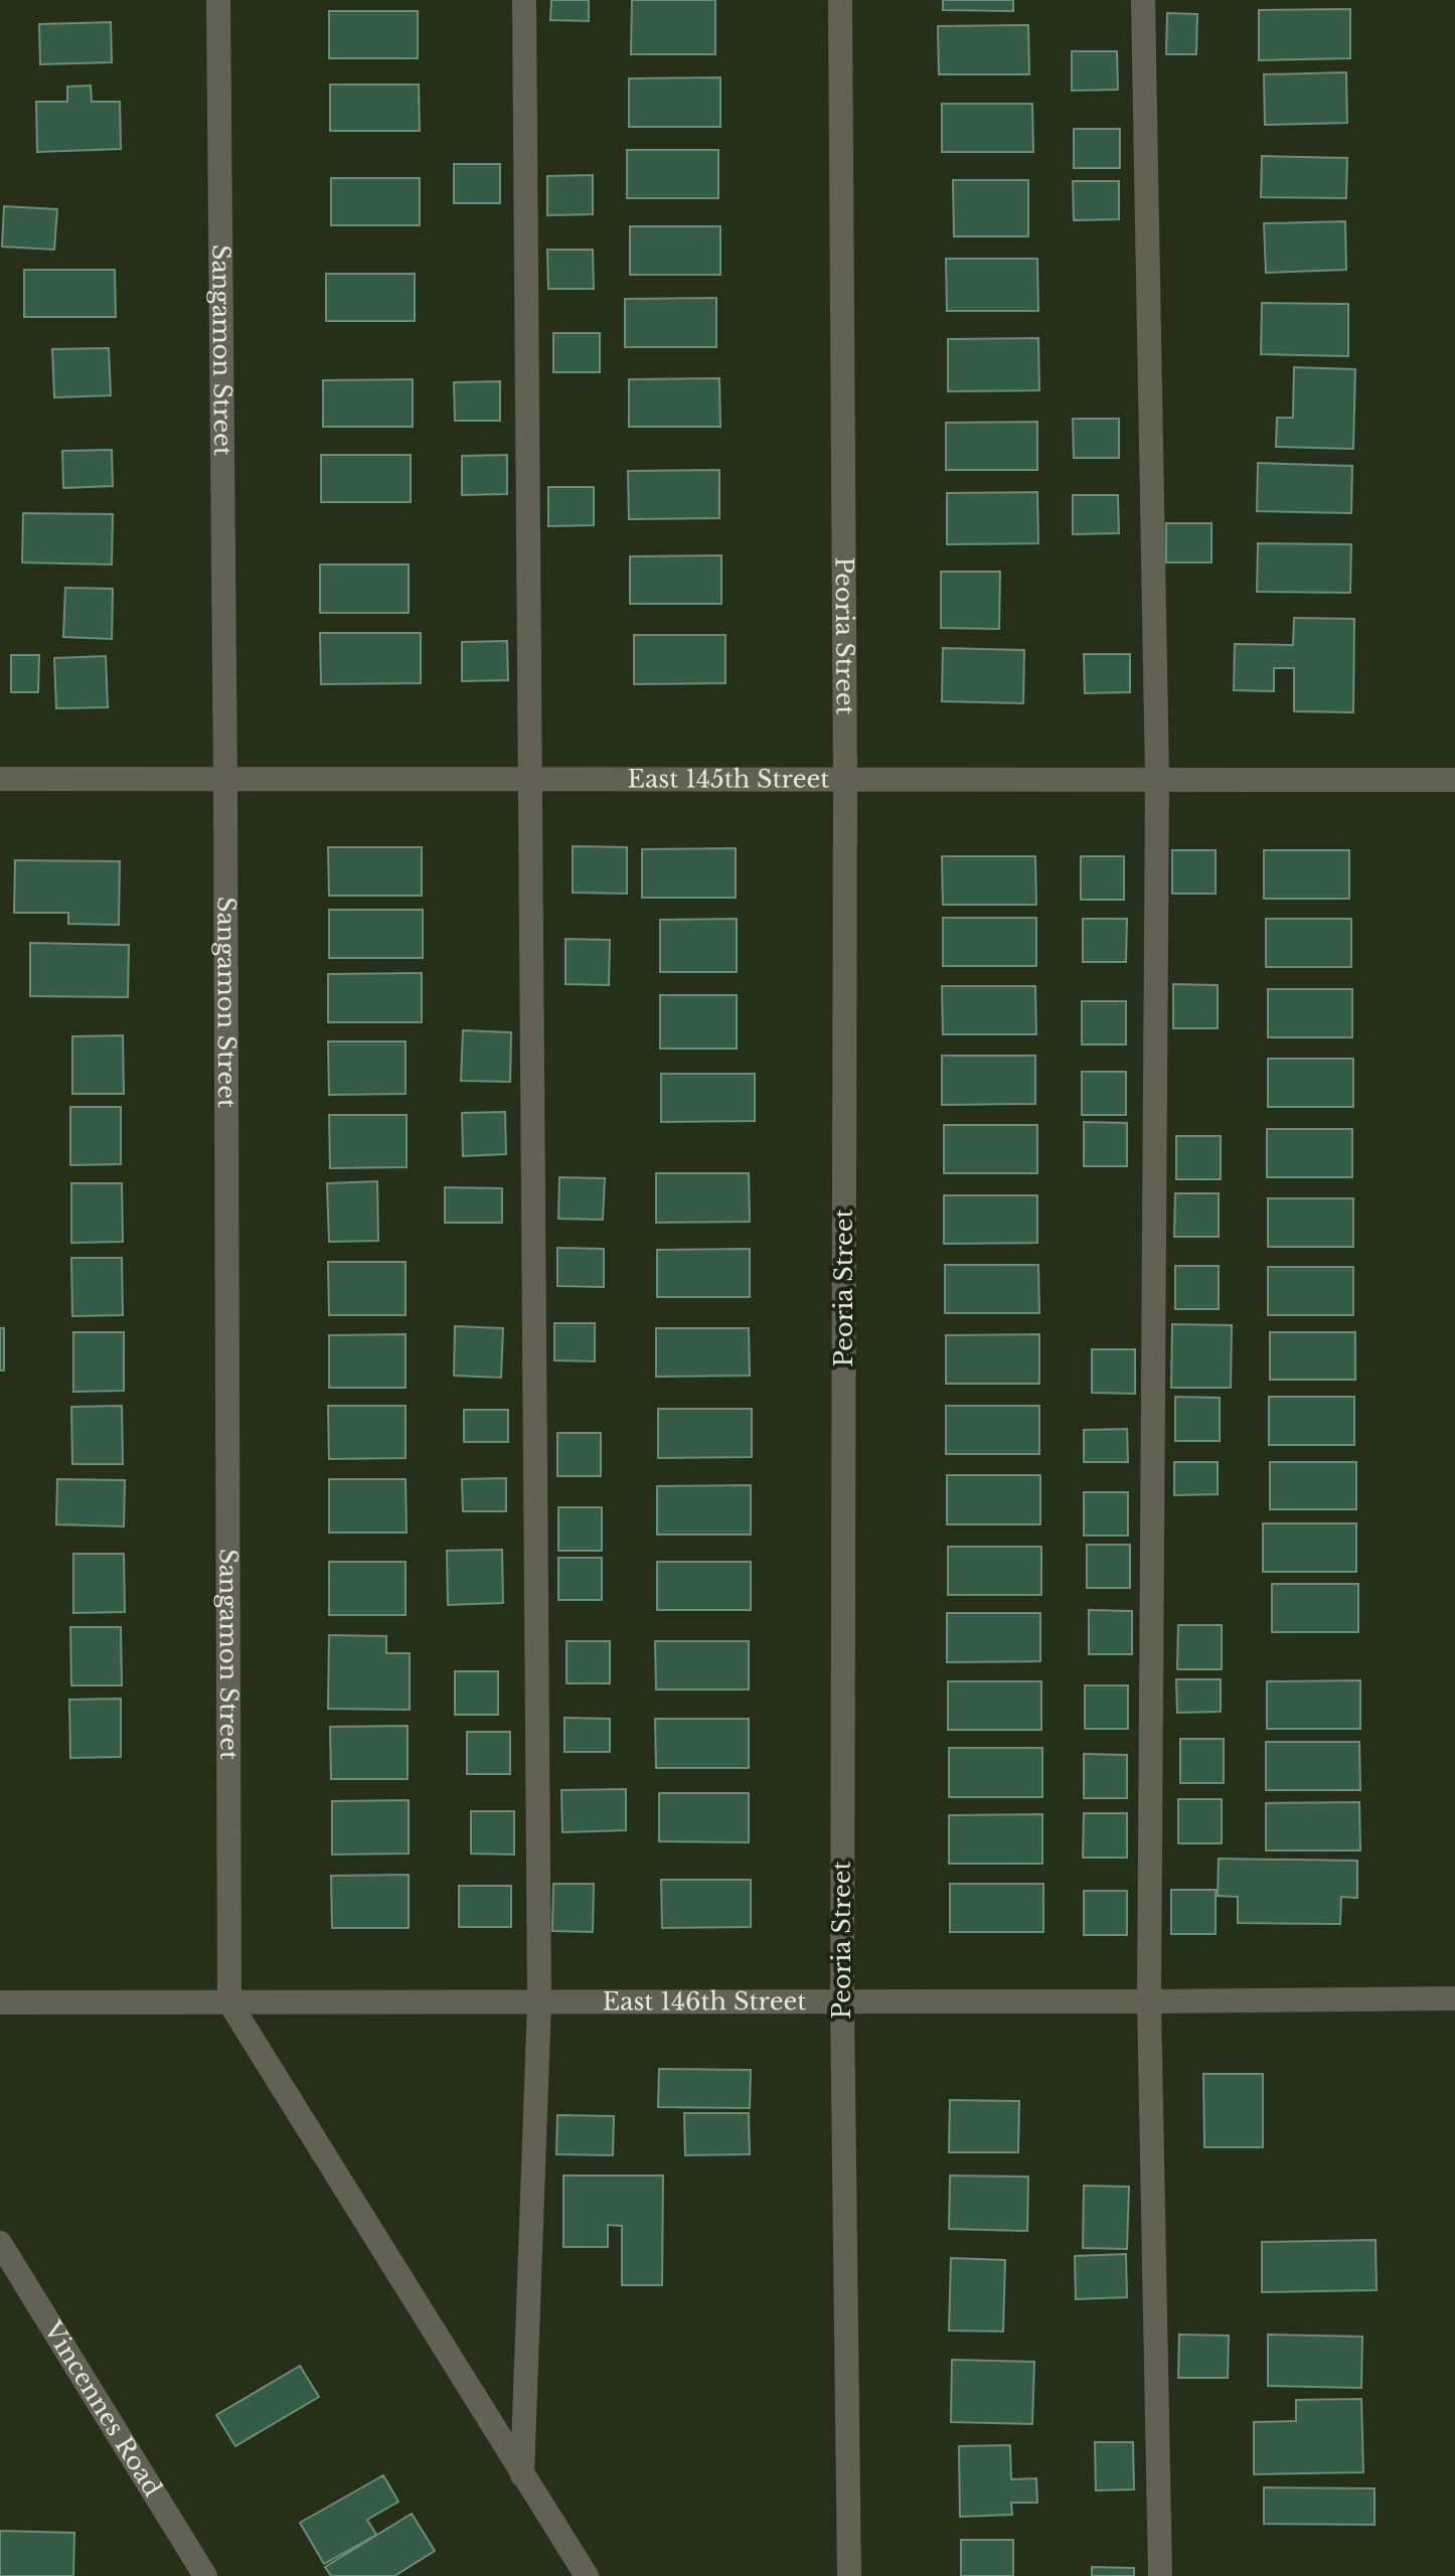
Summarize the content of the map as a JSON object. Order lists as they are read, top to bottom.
{
  "streets": {
    "street": [
      "Sangamon Street",
      "Peoria Street",
      "East 145th Street",
      "East 146th Street",
      "Vincennes Road"
    ]
  },
  "crossings": [
    ["Sangamon Street", "East 145th Street"],
    ["Sangamon Street", "East 146th Street"],
    ["Peoria Street", "East 145th Street"],
    ["Peoria Street", "East 146th Street"]
  ]
}
